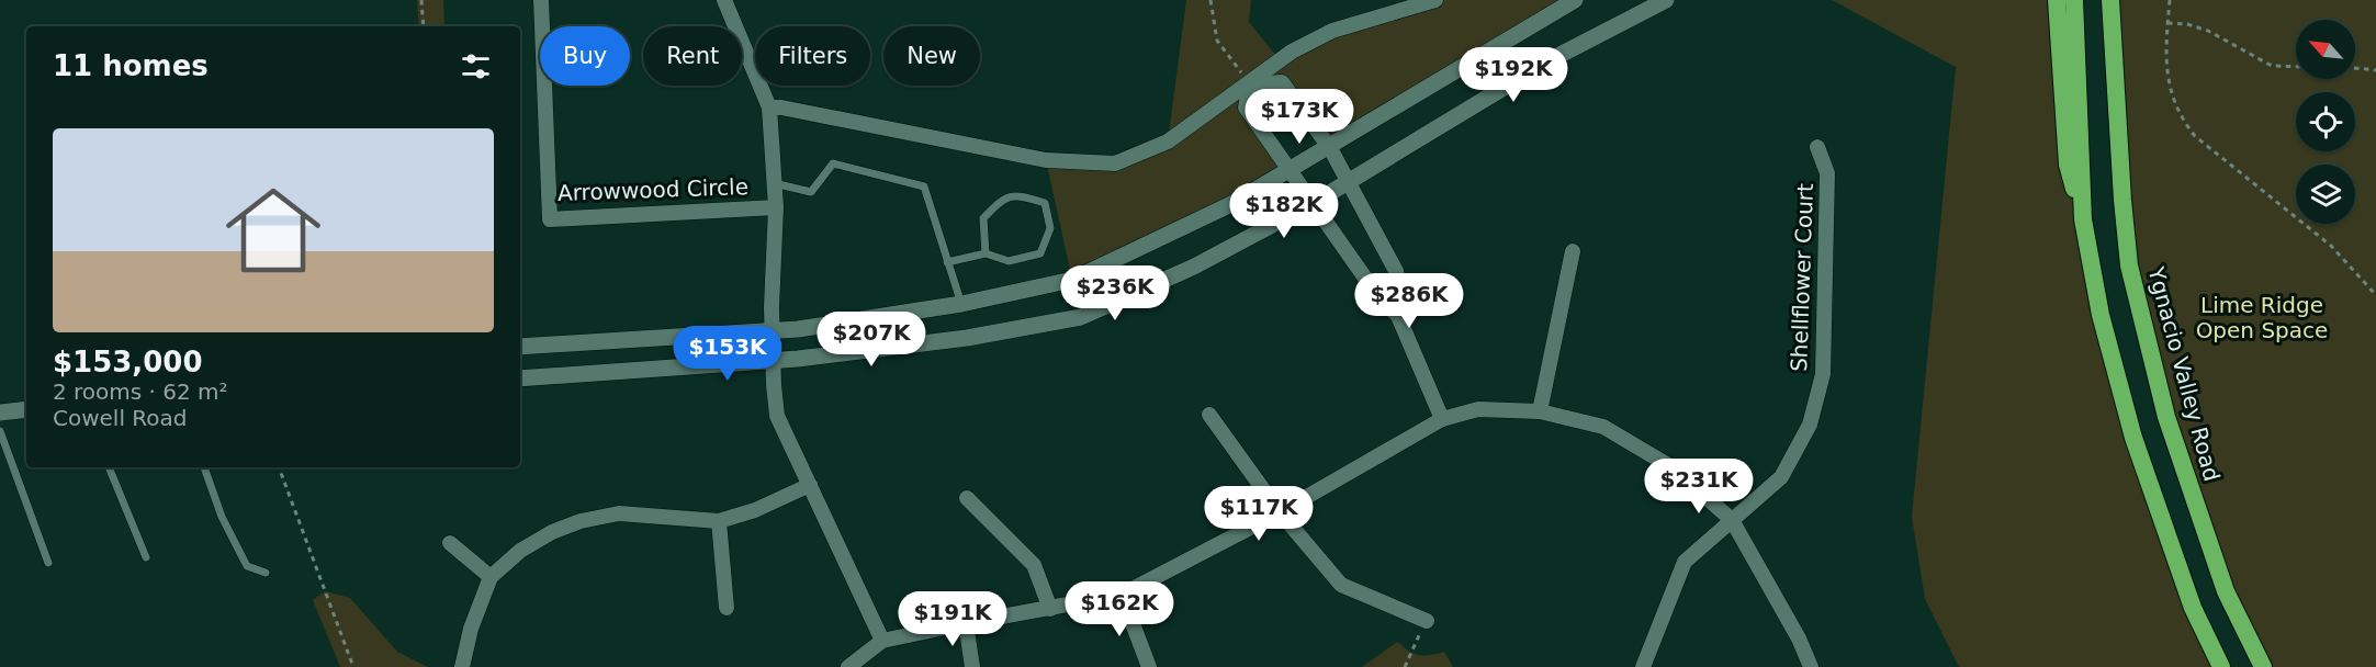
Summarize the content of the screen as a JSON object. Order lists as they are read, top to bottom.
{
  "streets": {
    "highway": ["Ygnacio Valley Road"],
    "street": ["Arrowwood Circle", "Shellflower Court"]
  },
  "parks": ["Lime Ridge Open Space"],
  "north": "top left",
  "page": {
    "chip": [
      "Buy",
      "Rent",
      "Filters",
      "New"
    ],
    "heading": "11 homes",
    "price": [
      "$192K",
      "$173K",
      "$182K",
      "$236K",
      "$286K",
      "$207K",
      "$153K",
      "$231K",
      "$117K",
      "$162K",
      "$191K"
    ],
    "list": [
      {
        "name": "$153,000",
        "note": "2 rooms · 62 m² · Cowell Road"
      }
    ]
  }
}
